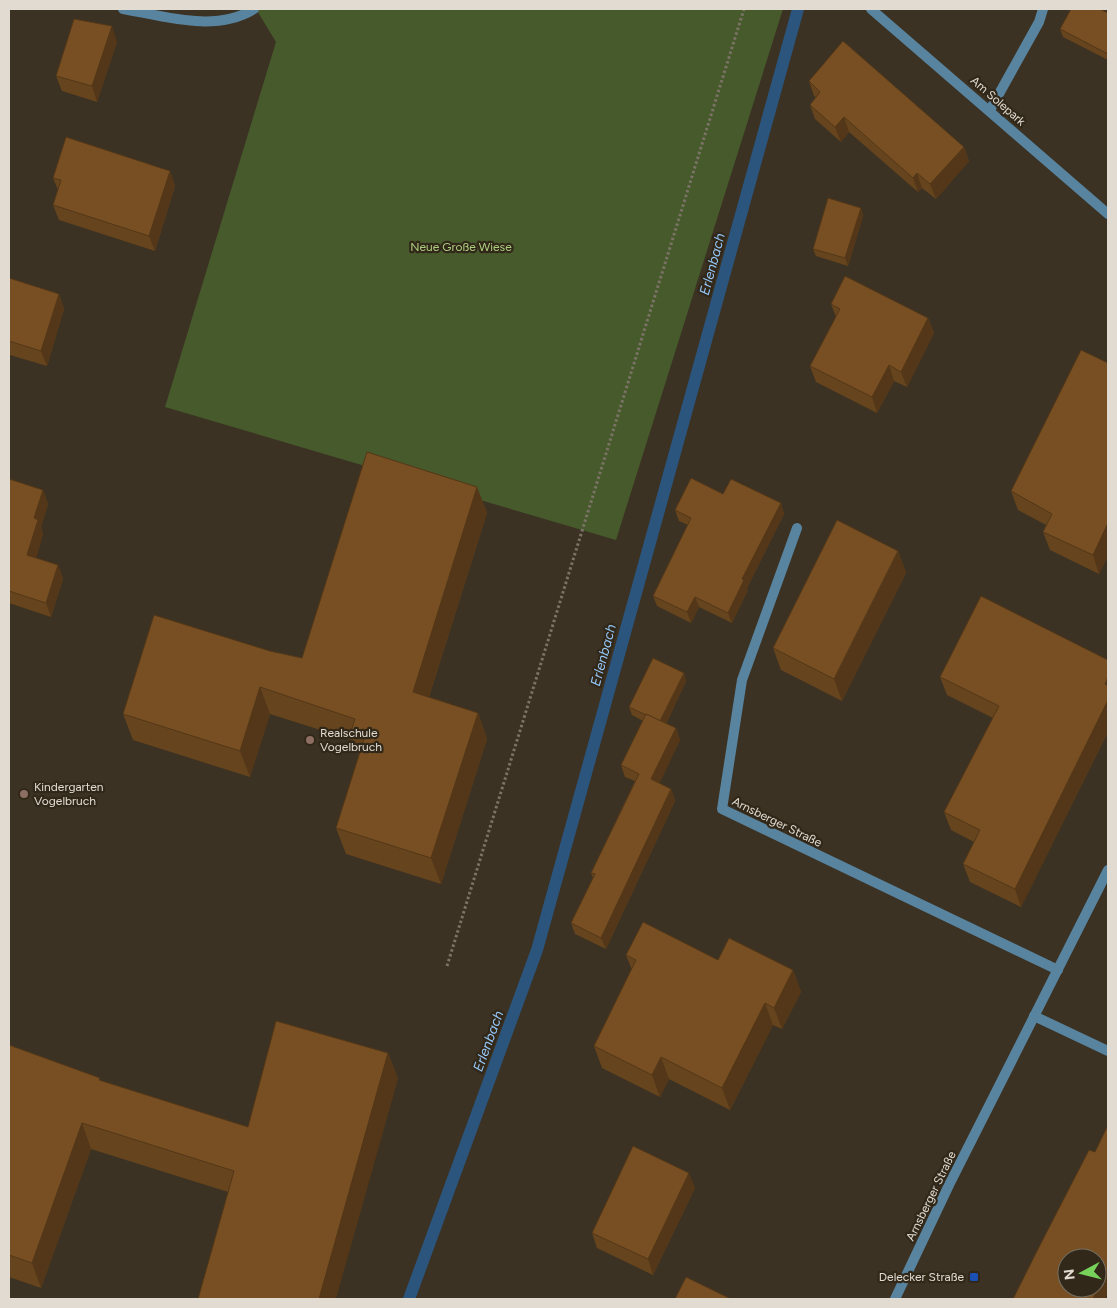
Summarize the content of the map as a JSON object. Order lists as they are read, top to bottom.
{
  "streets": {
    "street": ["Am Solepark", "Arnsberger Straße"]
  },
  "water": ["Erlenbach"],
  "parks": ["Neue Große Wiese"],
  "places": {
    "other": ["Realschule Vogelbruch", "Kindergarten Vogelbruch"],
    "transit": ["Delecker Straße"]
  },
  "north": "left"
}
